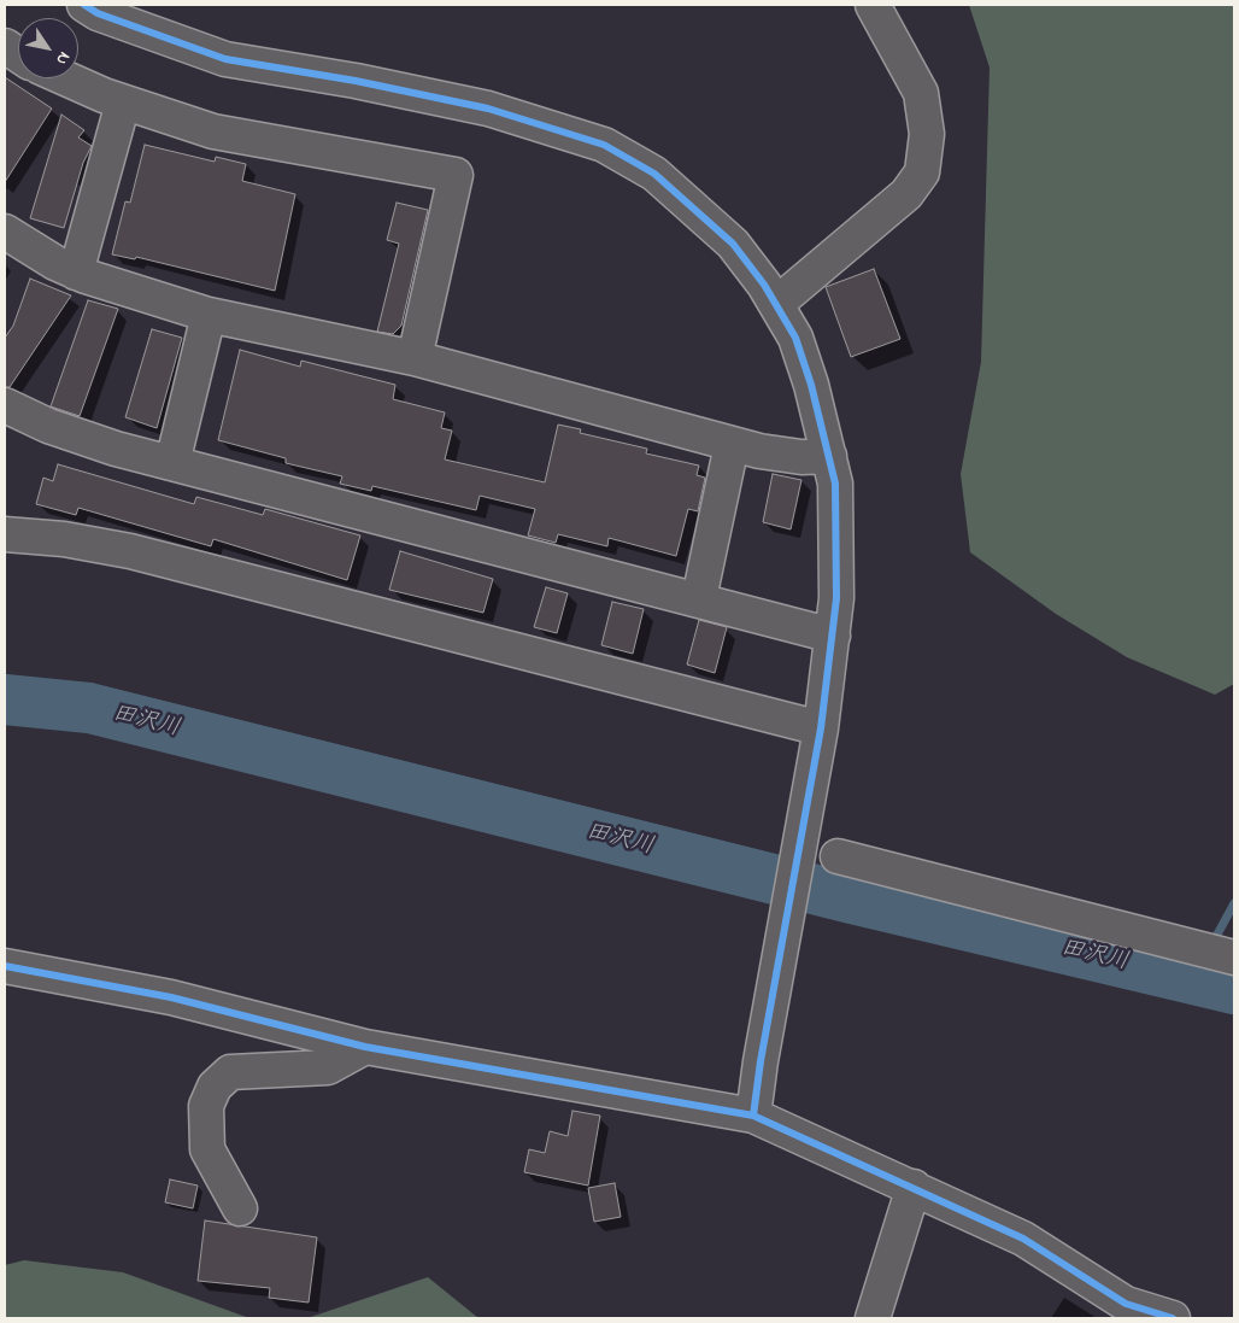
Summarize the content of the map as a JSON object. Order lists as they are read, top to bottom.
{
  "water": ["田沢川"],
  "north": "bottom right"
}
